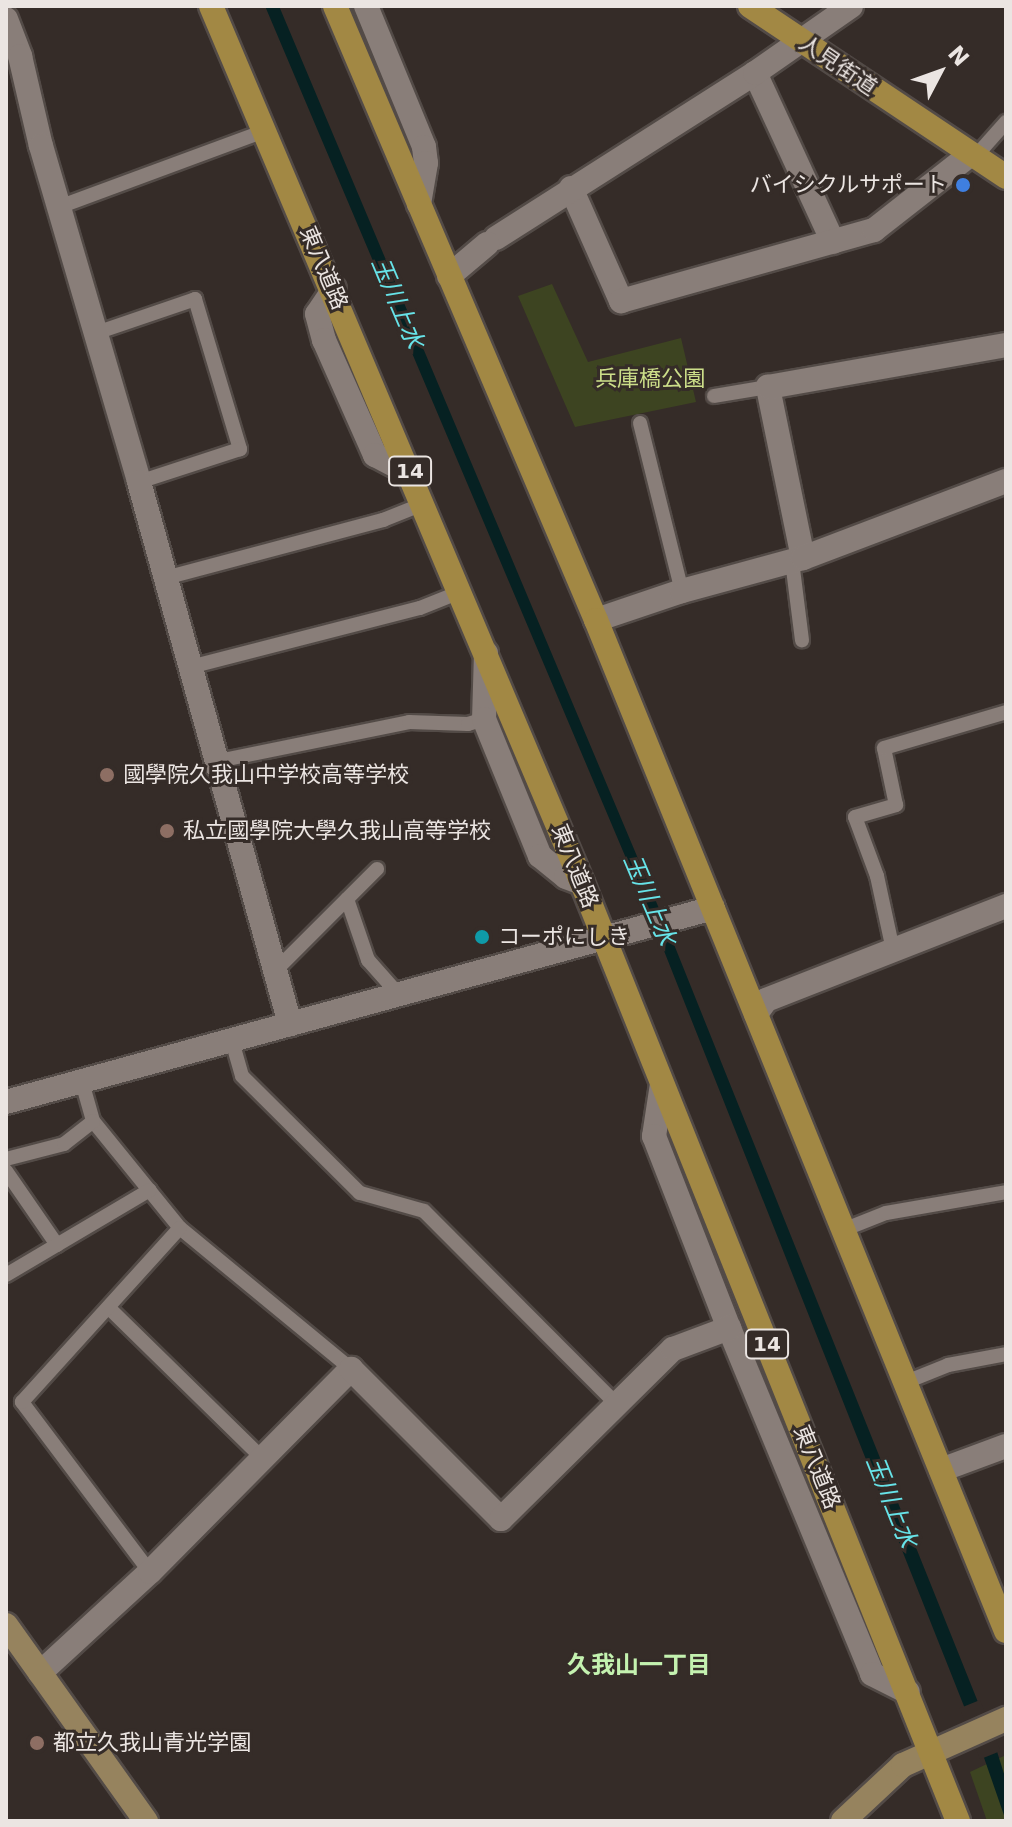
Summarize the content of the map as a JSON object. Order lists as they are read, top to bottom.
{
  "streets": {
    "main road": ["人見街道", "東八道路", "14"]
  },
  "districts": ["久我山一丁目"],
  "water": ["玉川上水"],
  "parks": ["兵庫橋公園"],
  "places": [
    "バイシクルサポート",
    "國學院久我山中学校高等学校",
    "私立國學院大學久我山高等学校",
    "コーポにしき",
    "都立久我山青光学園"
  ],
  "north": "top right"
}
